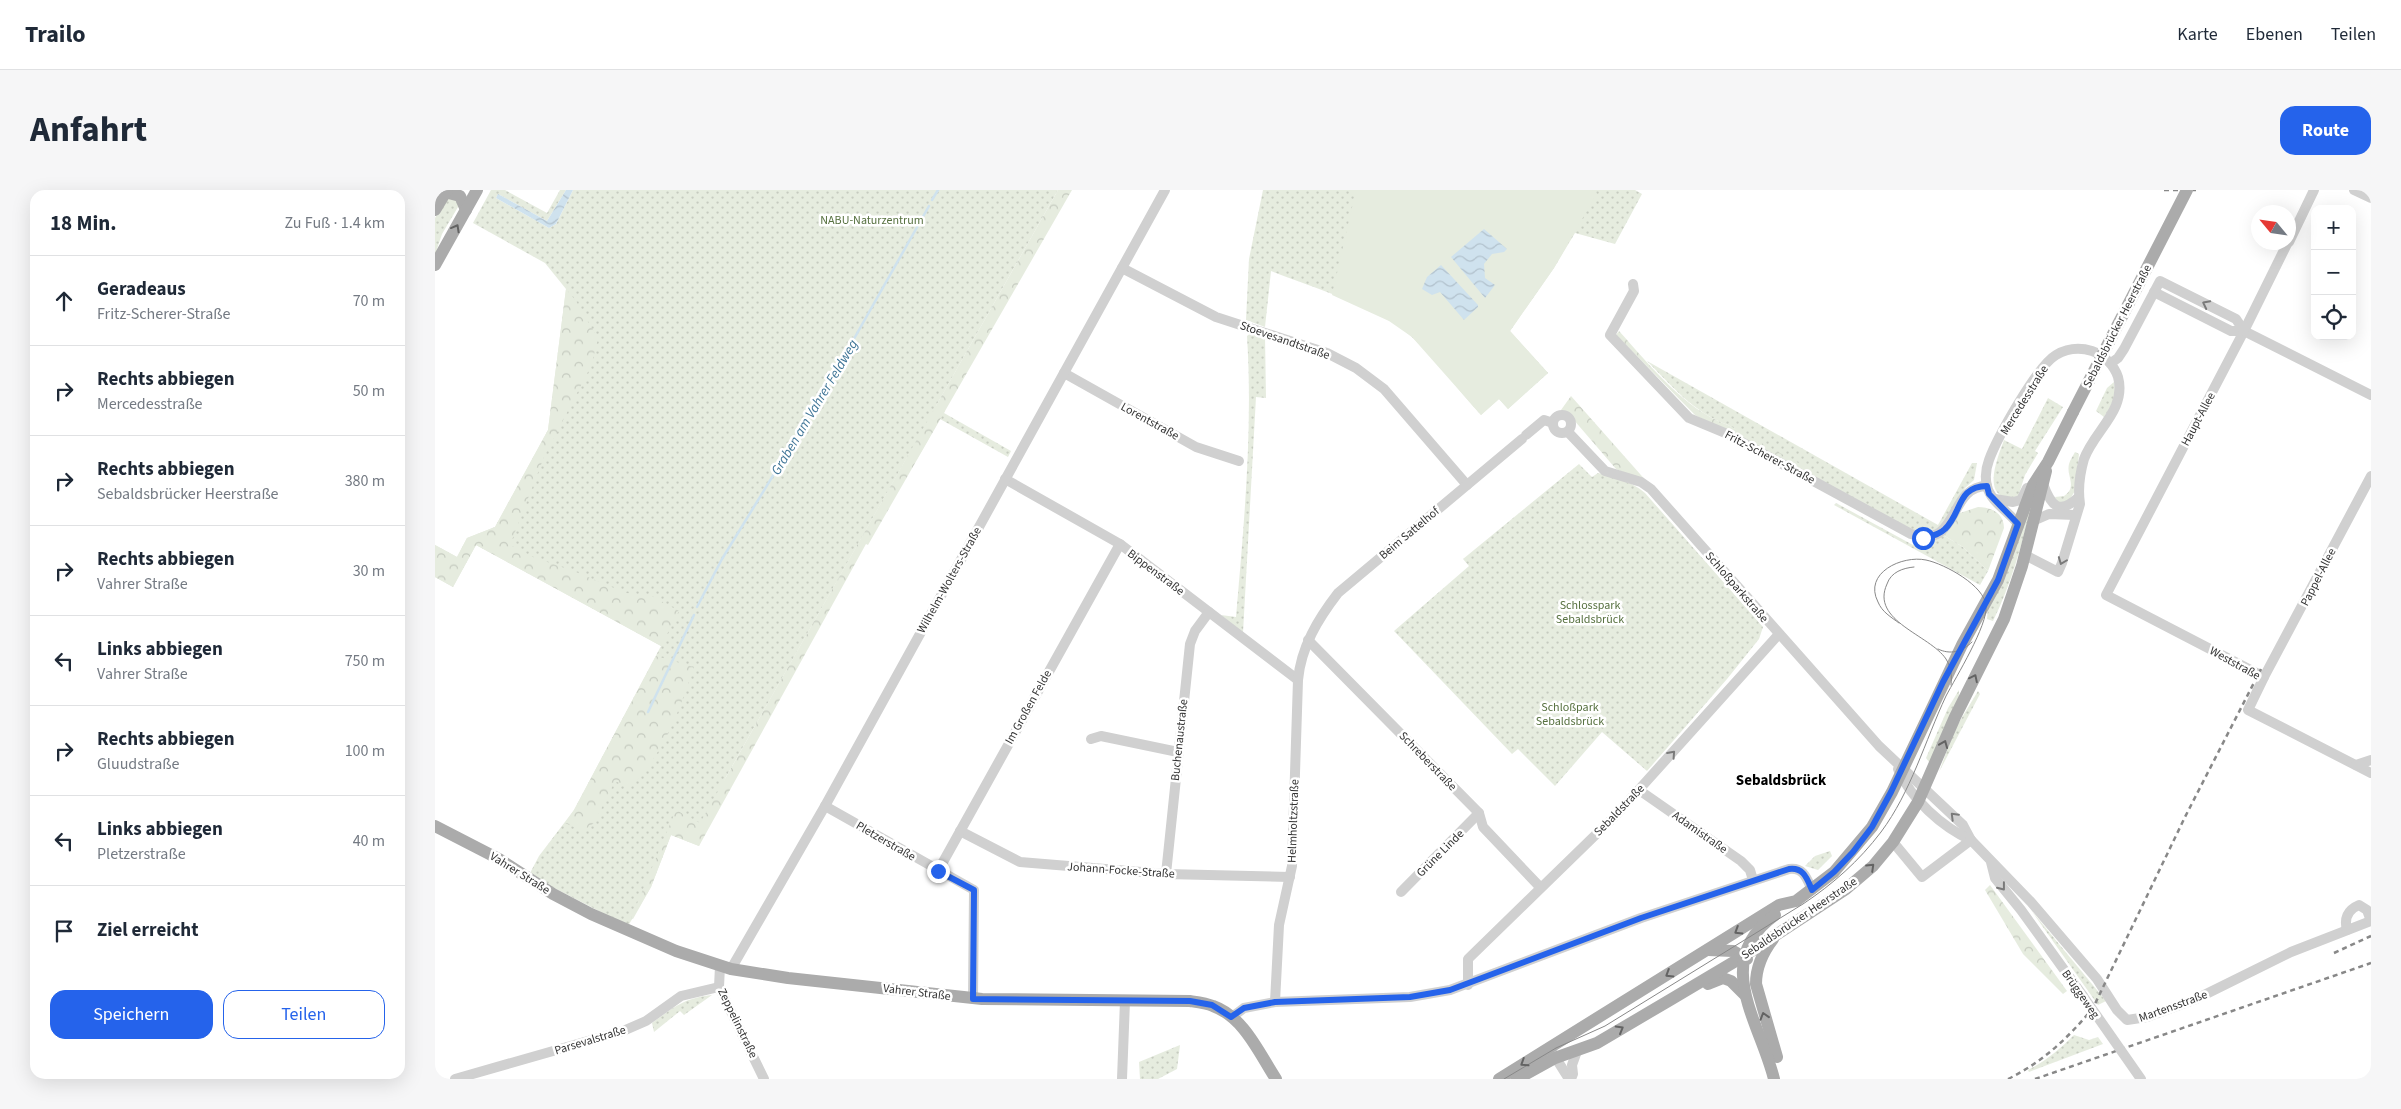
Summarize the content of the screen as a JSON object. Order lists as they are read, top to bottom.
{
  "streets": {
    "main road": ["Sebaldsbrücker Heerstraße", "Vahrer Straße"],
    "street": [
      "Stoevesandtstraße",
      "Mercedesstraße",
      "Haupt-Allee",
      "Lorentstraße",
      "Fritz-Scherer-Straße",
      "Beim Sattelhof",
      "Bippenstraße",
      "Pappel-Allee",
      "Wilhelm-Wolters-Straße",
      "Schloßparkstraße",
      "Weststraße",
      "Im Großen Felde",
      "Buchenaustraße",
      "Schreberstraße",
      "Sebaldstraße",
      "Helmholtzstraße",
      "Adamistraße",
      "Pletzerstraße",
      "Grüne Linde",
      "Johann-Focke-Straße",
      "Brüggeweg",
      "Martensstraße",
      "Zeppelinstraße",
      "Parsevalstraße"
    ]
  },
  "crossings": [
    ["Sebaldsbrücker Heerstraße", "Mercedesstraße"],
    ["Sebaldsbrücker Heerstraße", "Schloßparkstraße"],
    ["Sebaldsbrücker Heerstraße", "Brüggeweg"],
    ["Stoevesandtstraße", "Beim Sattelhof"],
    ["Stoevesandtstraße", "Wilhelm-Wolters-Straße"],
    ["Mercedesstraße", "Fritz-Scherer-Straße"],
    ["Haupt-Allee", "Weststraße"],
    ["Lorentstraße", "Wilhelm-Wolters-Straße"],
    ["Beim Sattelhof", "Schloßparkstraße"],
    ["Beim Sattelhof", "Schreberstraße"],
    ["Beim Sattelhof", "Helmholtzstraße"],
    ["Bippenstraße", "Wilhelm-Wolters-Straße"],
    ["Bippenstraße", "Im Großen Felde"],
    ["Bippenstraße", "Buchenaustraße"],
    ["Bippenstraße", "Helmholtzstraße"],
    ["Pappel-Allee", "Weststraße"],
    ["Wilhelm-Wolters-Straße", "Pletzerstraße"],
    ["Wilhelm-Wolters-Straße", "Vahrer Straße"],
    ["Wilhelm-Wolters-Straße", "Zeppelinstraße"],
    ["Schloßparkstraße", "Sebaldstraße"],
    ["Schloßparkstraße", "Brüggeweg"],
    ["Im Großen Felde", "Pletzerstraße"],
    ["Im Großen Felde", "Johann-Focke-Straße"],
    ["Buchenaustraße", "Johann-Focke-Straße"],
    ["Schreberstraße", "Sebaldstraße"],
    ["Schreberstraße", "Helmholtzstraße"],
    ["Schreberstraße", "Grüne Linde"],
    ["Sebaldstraße", "Adamistraße"],
    ["Helmholtzstraße", "Johann-Focke-Straße"],
    ["Pletzerstraße", "Vahrer Straße"],
    ["Vahrer Straße", "Zeppelinstraße"],
    ["Brüggeweg", "Martensstraße"],
    ["Zeppelinstraße", "Parsevalstraße"]
  ],
  "one_way": ["Sebaldstraße"],
  "districts": ["Sebaldsbrück"],
  "water": ["Graben am Vahrer Feldweg"],
  "parks": ["NABU-Naturzentrum", "Schlosspark Sebaldsbrück", "Schloßpark Sebaldsbrück"],
  "north": "top left",
  "page": {
    "header": "Trailo",
    "nav": ["Karte", "Ebenen", "Teilen"],
    "title": "Anfahrt",
    "buttons": [
      "Route",
      ["Speichern", "Teilen"]
    ],
    "heading": ["18 Min.", "Zu Fuß · 1.4 km"],
    "map_buttons": ["+", "−"],
    "list": [
      ["Geradeaus", "Fritz-Scherer-Straße", "70 m"],
      ["Rechts abbiegen", "Mercedesstraße", "50 m"],
      ["Rechts abbiegen", "Sebaldsbrücker Heerstraße", "380 m"],
      ["Rechts abbiegen", "Vahrer Straße", "30 m"],
      ["Links abbiegen", "Vahrer Straße", "750 m"],
      ["Rechts abbiegen", "Gluudstraße", "100 m"],
      ["Links abbiegen", "Pletzerstraße", "40 m"],
      "Ziel erreicht"
    ]
  }
}
